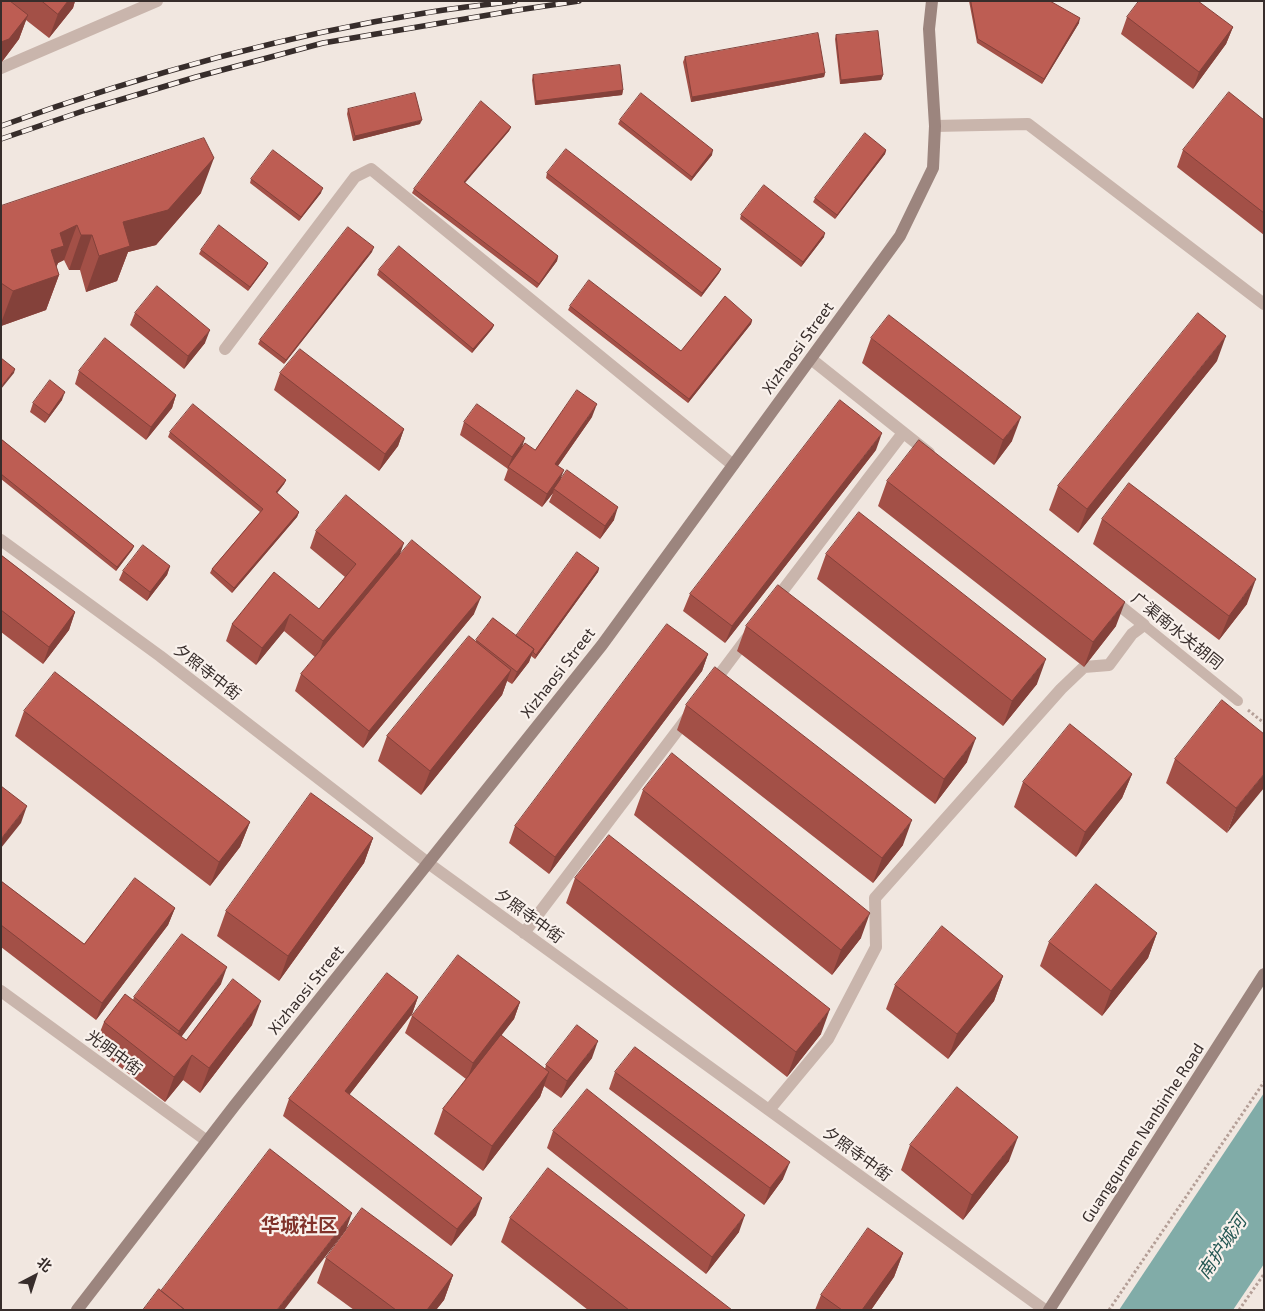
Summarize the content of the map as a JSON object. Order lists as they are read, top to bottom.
{
  "streets": {
    "street": [
      "Xizhaosi Street",
      "广渠南水关胡同",
      "夕照寺中街",
      "光明中街",
      "Guangqumen Nanbinhe Road"
    ]
  },
  "crossings": [
    ["Xizhaosi Street", "夕照寺中街"],
    ["Xizhaosi Street", "光明中街"]
  ],
  "districts": ["华城社区"],
  "water": ["南护城河"],
  "north": "top right"
}
